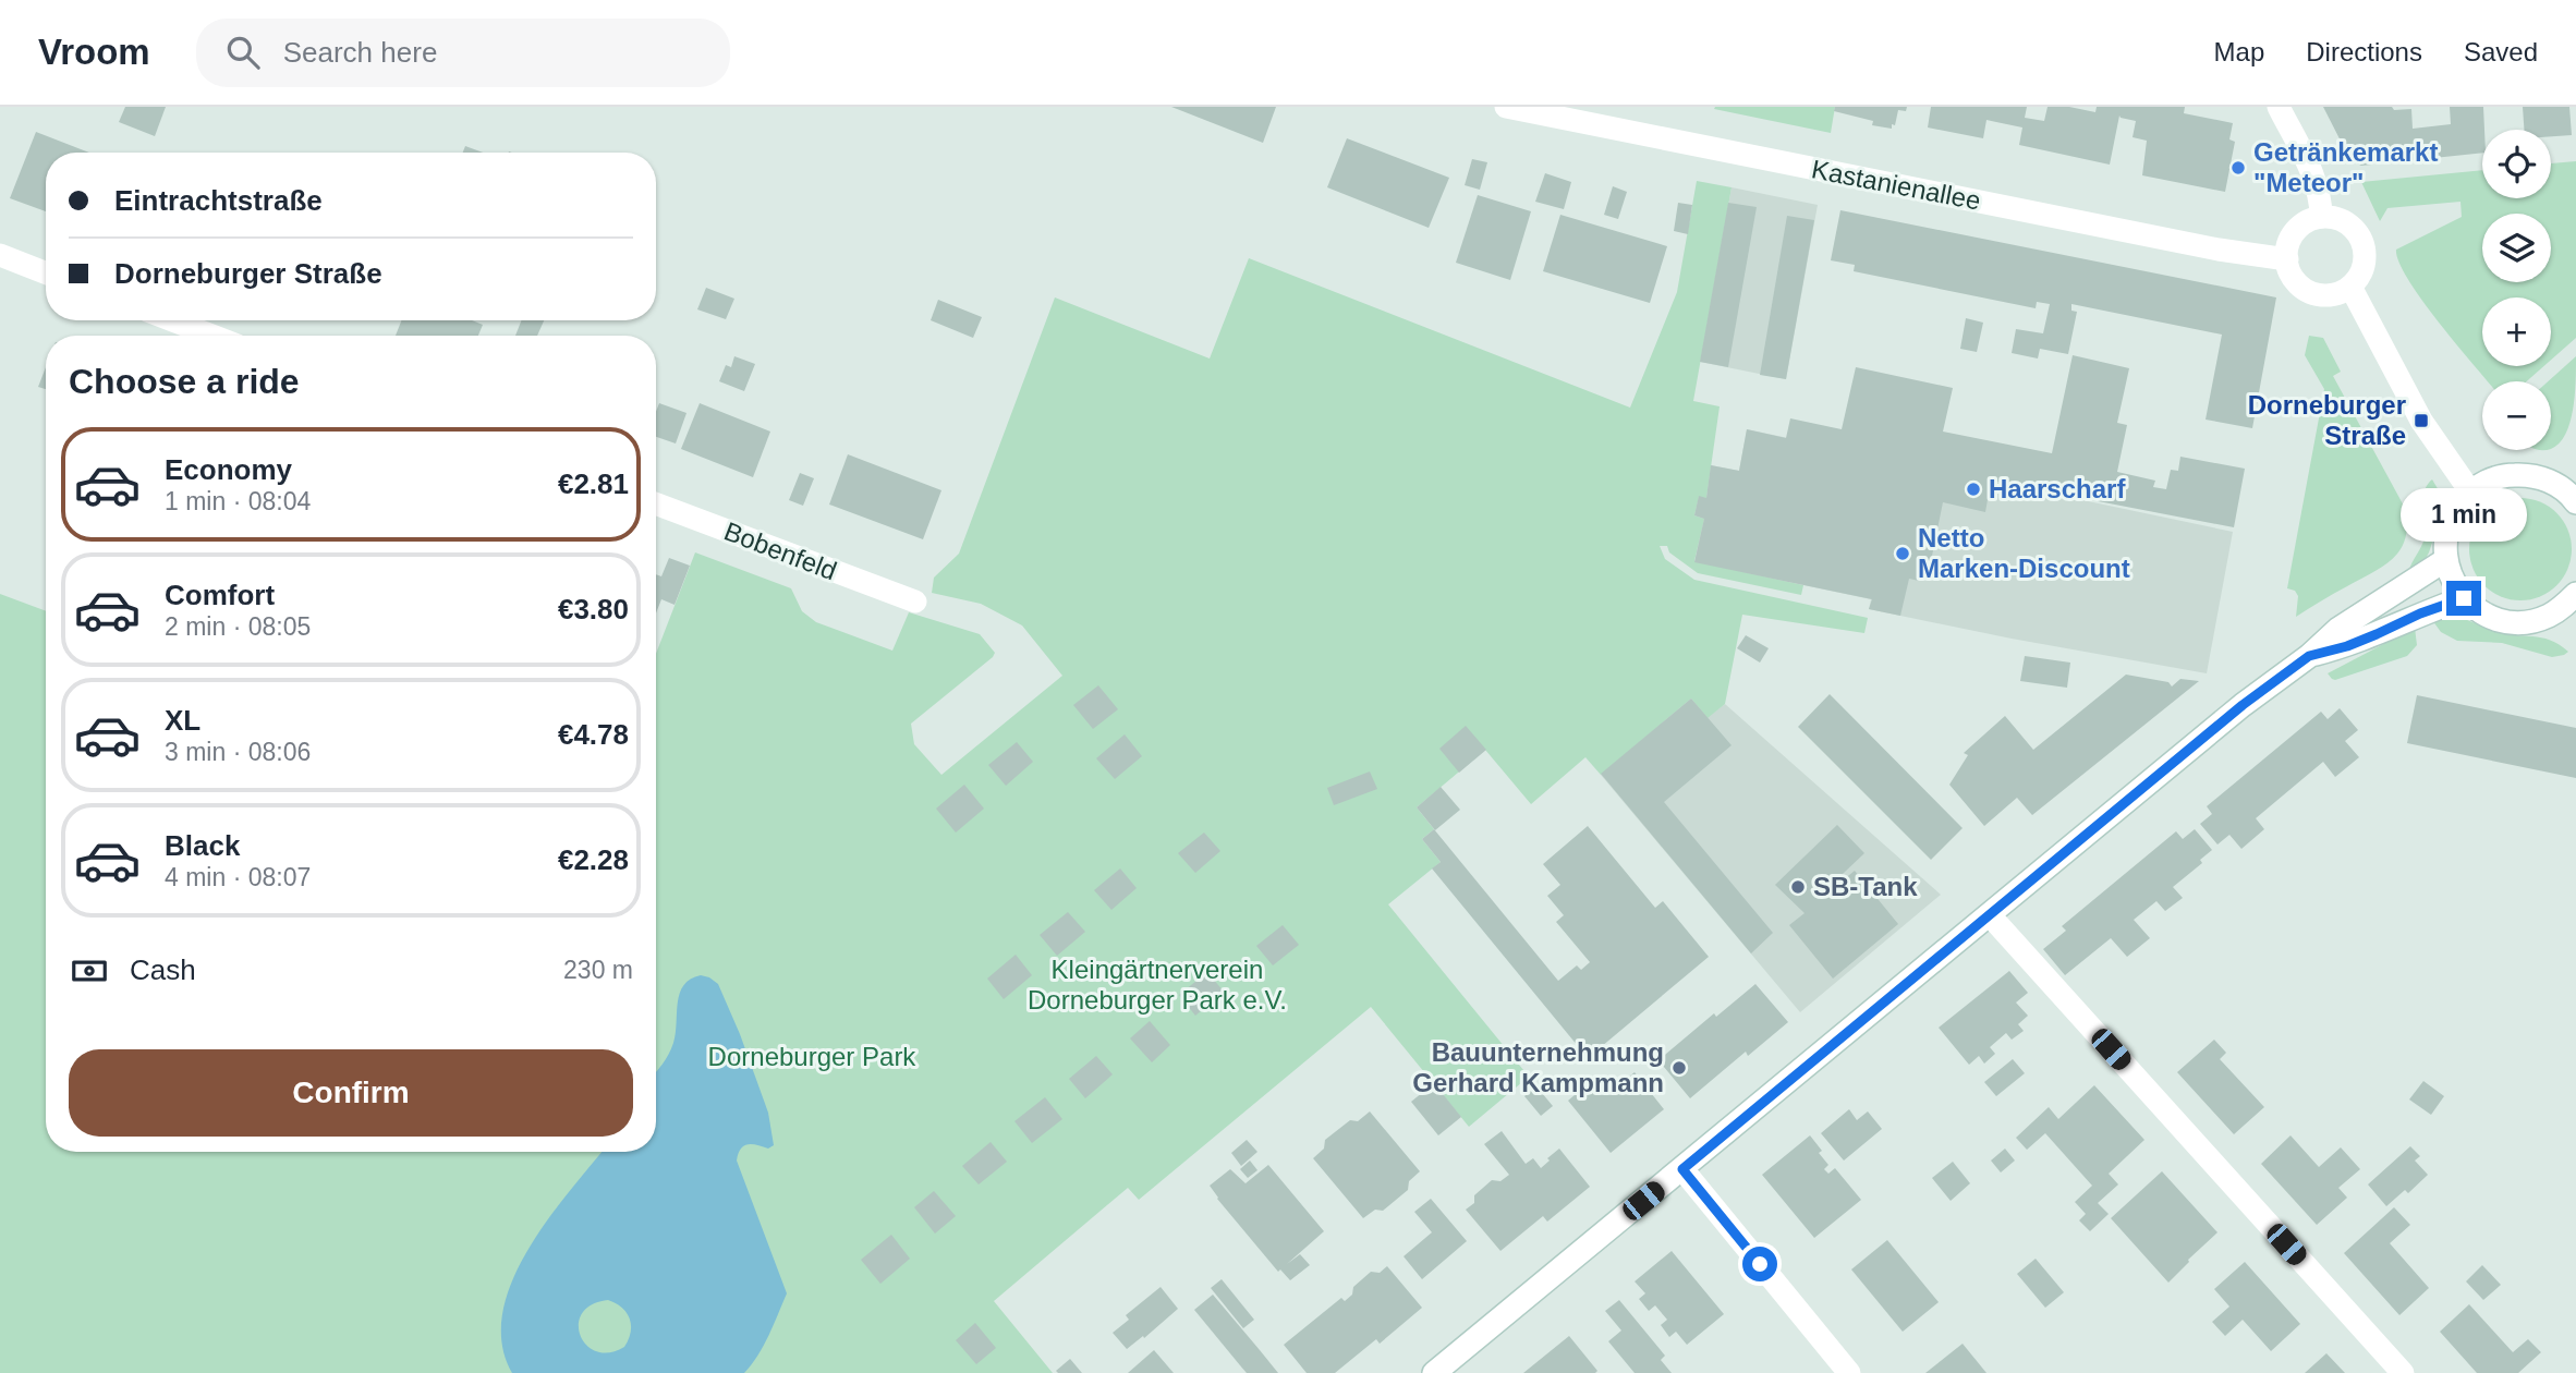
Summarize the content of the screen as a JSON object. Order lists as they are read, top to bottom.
{
  "streets": {
    "street": ["Kastanienallee", "Bobenfeld"]
  },
  "parks": ["Kleingärtnerverein Dorneburger Park e.V.", "Dorneburger Park"],
  "places": {
    "other": [
      "Getränkemarkt \"Meteor\"",
      "Haarscharf",
      "Netto Marken-Discount",
      "SB-Tank",
      "Bauunternehmung Gerhard Kampmann"
    ],
    "transit": ["Dorneburger Straße"]
  },
  "page": {
    "header": "Vroom",
    "search": "Search here",
    "nav": ["Map", "Directions", "Saved"],
    "map_buttons": ["+", "−"],
    "banner": ["Eintrachtstraße", "Dorneburger Straße"],
    "heading": "Choose a ride",
    "list": [
      {
        "name": "Economy",
        "note": "1 min · 08:04",
        "value": "€2.81"
      },
      {
        "name": "Comfort",
        "note": "2 min · 08:05",
        "value": "€3.80"
      },
      {
        "name": "XL",
        "note": "3 min · 08:06",
        "value": "€4.78"
      },
      {
        "name": "Black",
        "note": "4 min · 08:07",
        "value": "€2.28"
      }
    ],
    "bubble": "1 min",
    "pay": ["Cash", "230 m"],
    "buttons": "Confirm"
  }
}
